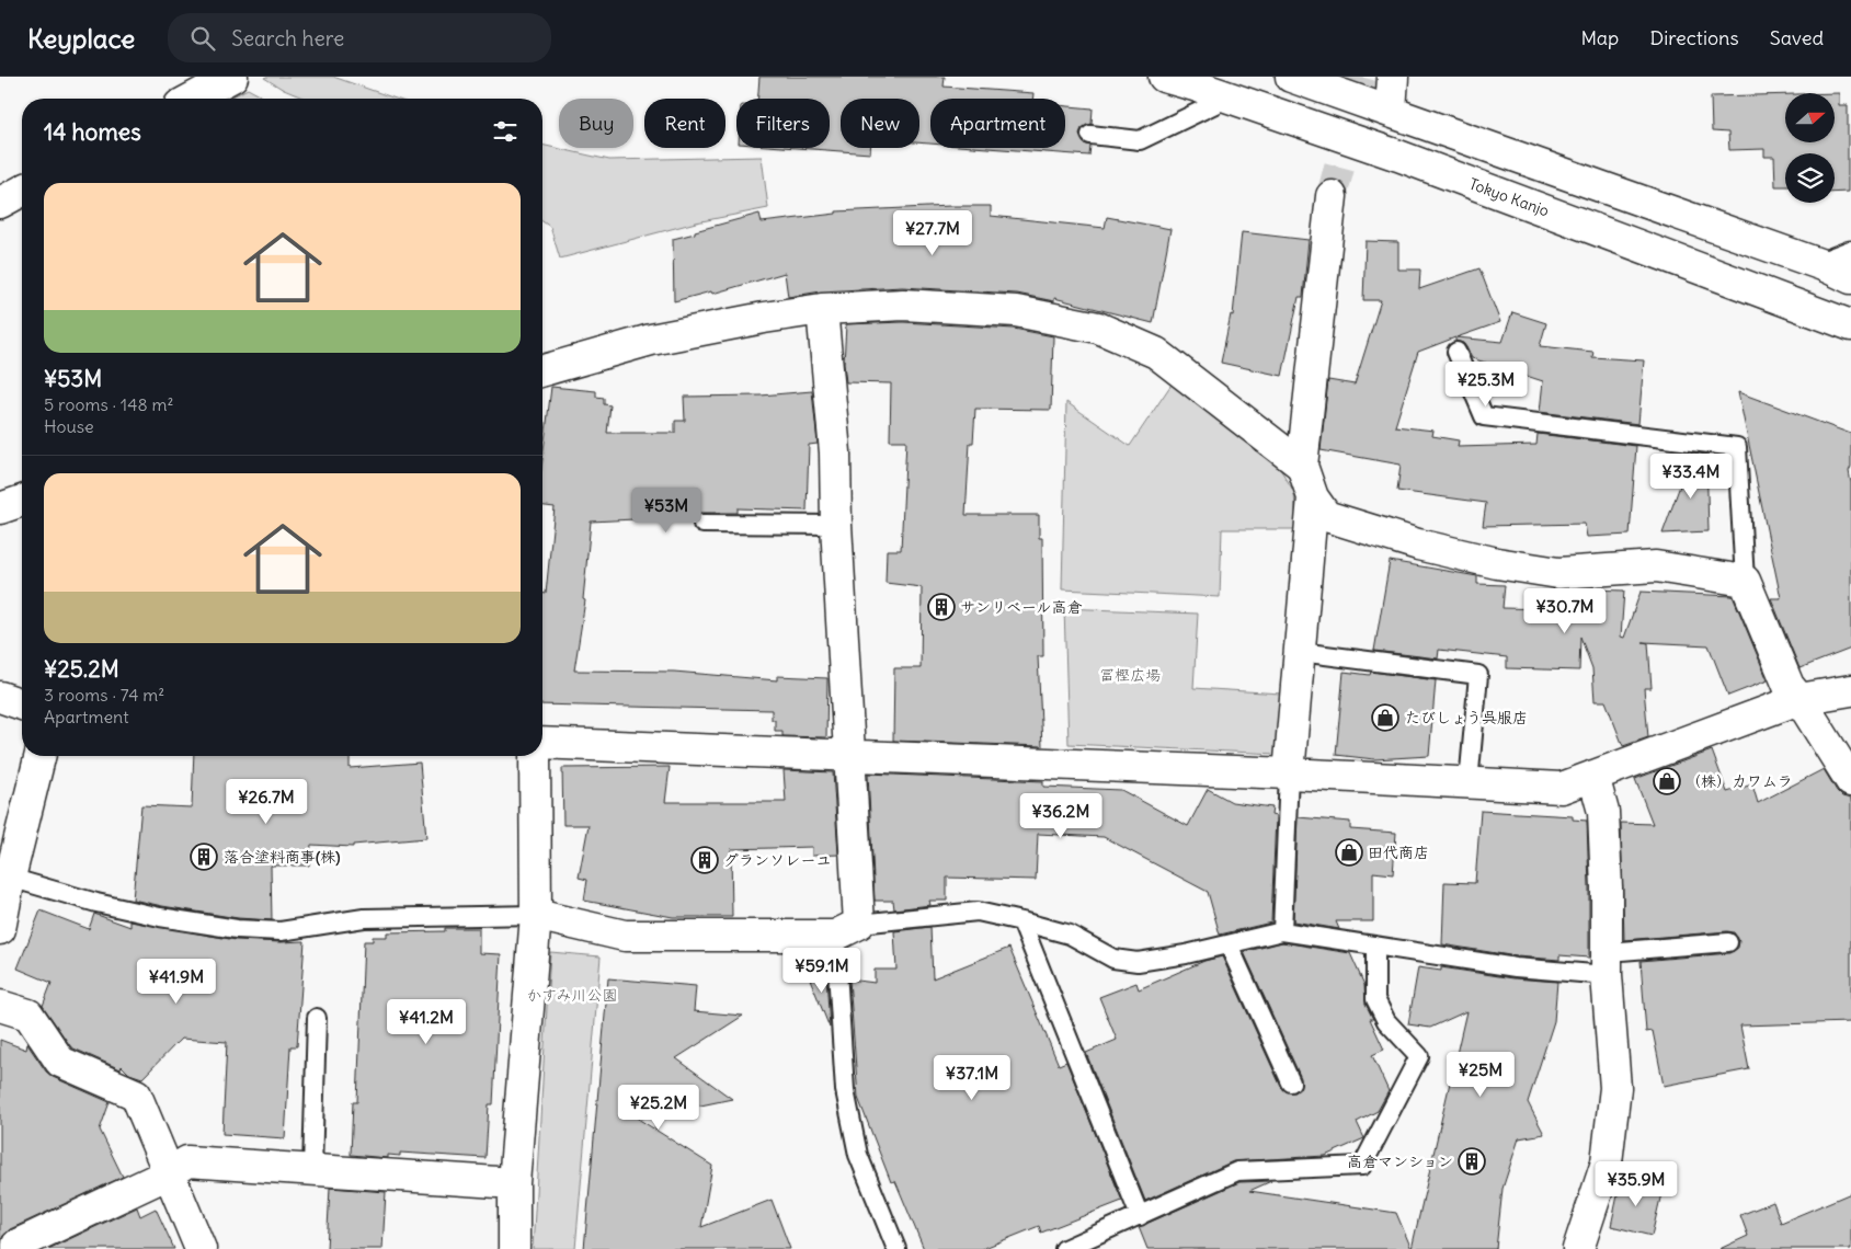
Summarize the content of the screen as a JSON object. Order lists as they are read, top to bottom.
{
  "streets": {
    "main road": ["Tokyo Kanjo"]
  },
  "parks": ["冨樫広場", "かすみ川公園"],
  "places": {
    "building": [
      "サンリベール高倉",
      "落合塗料商事(株)",
      "グランソレーユ",
      "高倉マンション"
    ],
    "shop": ["たびしょう呉服店", "（株）カワムラ", "田代商店"]
  },
  "north": "right",
  "page": {
    "header": "Keyplace",
    "search": "Search here",
    "nav": ["Map", "Directions", "Saved"],
    "chip": [
      "Buy",
      "Rent",
      "Filters",
      "New",
      "Apartment"
    ],
    "heading": "14 homes",
    "list": [
      {
        "name": "¥53M",
        "note": "5 rooms · 148 m² · House"
      },
      {
        "name": "¥25.2M",
        "note": "3 rooms · 74 m² · Apartment"
      }
    ],
    "price": [
      "¥27.7M",
      "¥25.3M",
      "¥33.4M",
      "¥53M",
      "¥30.7M",
      "¥26.7M",
      "¥36.2M",
      "¥59.1M",
      "¥41.9M",
      "¥41.2M",
      "¥25M",
      "¥37.1M",
      "¥25.2M",
      "¥35.9M"
    ]
  }
}
